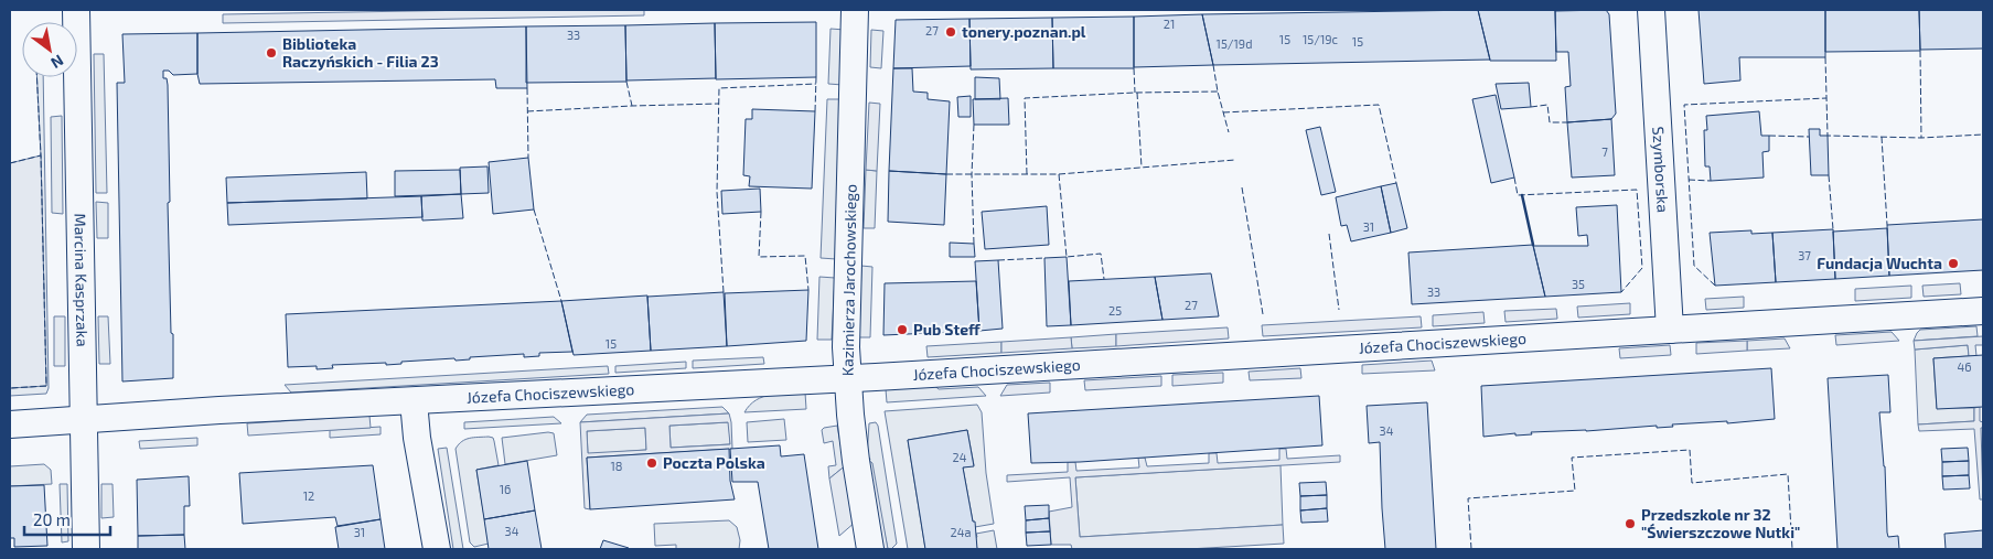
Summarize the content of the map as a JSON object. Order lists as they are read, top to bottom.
{
  "streets": {
    "street": [
      "Szymborska",
      "Marcina Kasprzaka",
      "Kazimierza Jarochowskiego",
      "Józefa Chociszewskiego"
    ]
  },
  "crossings": [
    ["Szymborska", "Józefa Chociszewskiego"],
    ["Marcina Kasprzaka", "Józefa Chociszewskiego"],
    ["Kazimierza Jarochowskiego", "Józefa Chociszewskiego"]
  ],
  "places": [
    "tonery.poznan.pl",
    "Biblioteka Raczyńskich - Filia 23",
    "Fundacja Wuchta",
    "Pub Steff",
    "Poczta Polska",
    "Przedszkole nr 32 \"Świerszczowe Nutki\""
  ],
  "house_numbers": [
    "21",
    "27",
    "33",
    "15",
    "15/19c",
    "15",
    "15/19d",
    "7",
    "31",
    "37",
    "35",
    "33",
    "27",
    "25",
    "15",
    "46",
    "34",
    "24",
    "18",
    "16",
    "12",
    "34",
    "31",
    "24a"
  ],
  "scale_bar": "20 m",
  "north": "bottom right"
}
